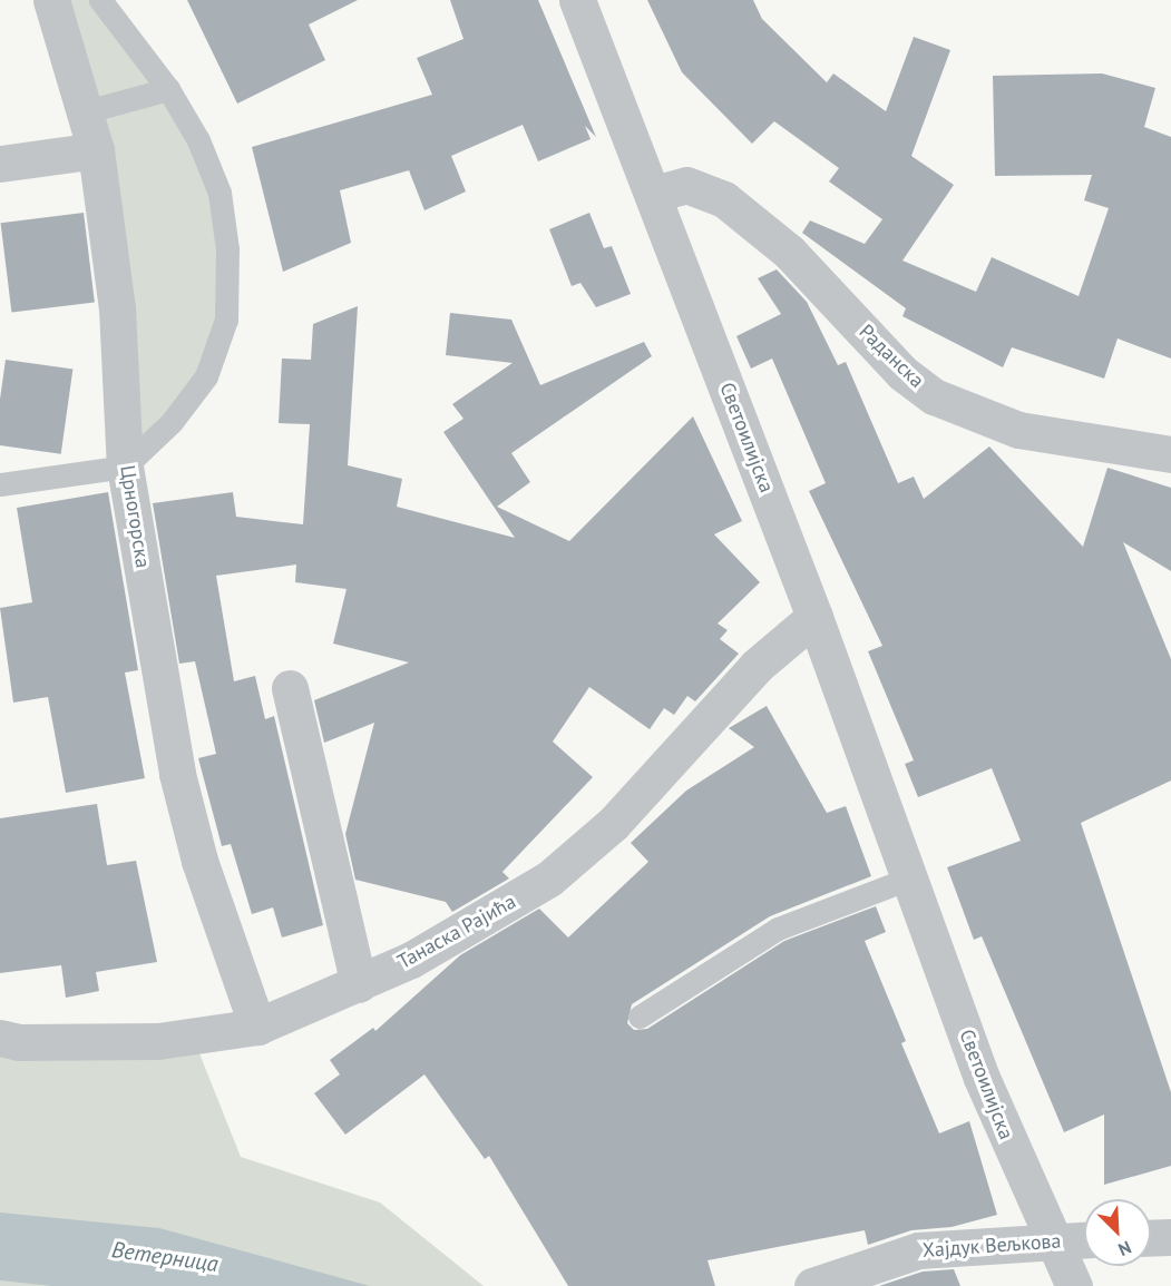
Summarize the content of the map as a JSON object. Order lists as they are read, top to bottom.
{
  "streets": {
    "street": [
      "Раданска",
      "Светоилијска",
      "Црногорска",
      "Танаска Рајића",
      "Хајдук Вељкова"
    ]
  },
  "crossings": [
    ["Раданска", "Светоилијска"],
    ["Светоилијска", "Танаска Рајића"],
    ["Светоилијска", "Хајдук Вељкова"],
    ["Црногорска", "Танаска Рајића"]
  ],
  "water": ["Ветерница"],
  "north": "bottom right"
}
